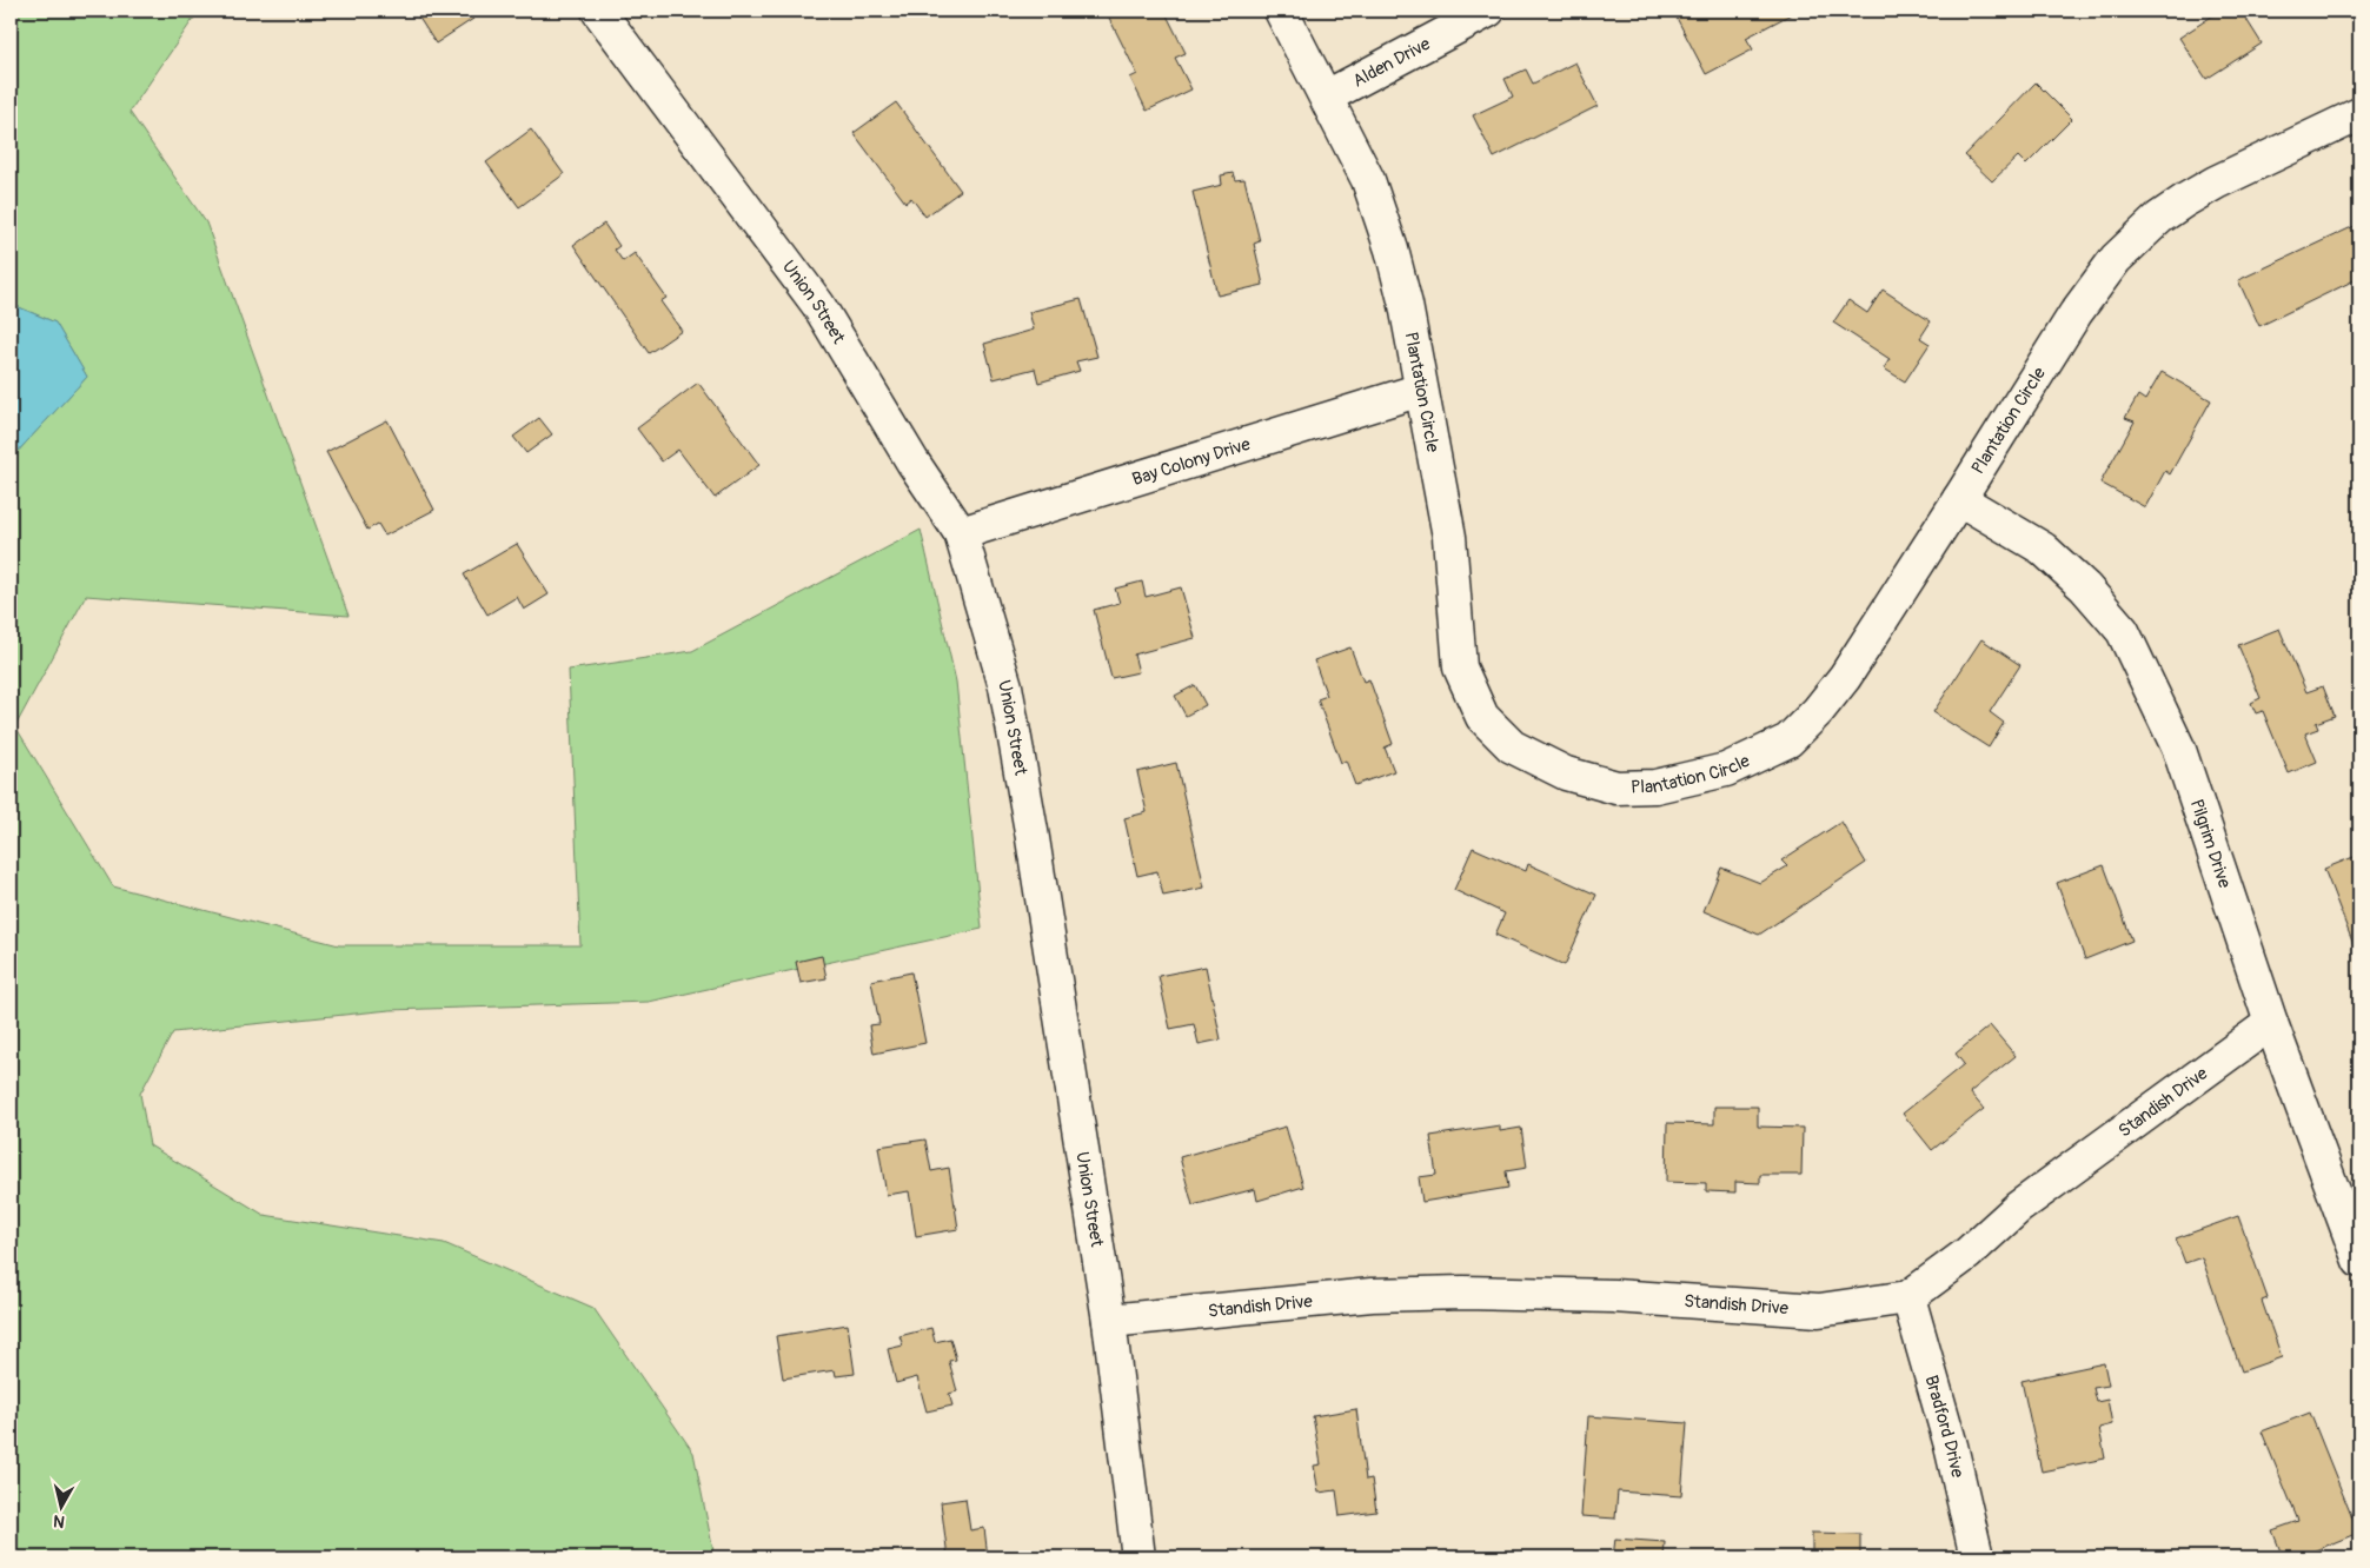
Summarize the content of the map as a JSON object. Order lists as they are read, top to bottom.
{
  "streets": {
    "street": [
      "Alden Drive",
      "Union Street",
      "Plantation Circle",
      "Bay Colony Drive",
      "Pilgrim Drive",
      "Standish Drive",
      "Bradford Drive"
    ]
  },
  "crossings": [
    ["Alden Drive", "Plantation Circle"],
    ["Union Street", "Bay Colony Drive"],
    ["Union Street", "Standish Drive"],
    ["Plantation Circle", "Bay Colony Drive"],
    ["Plantation Circle", "Pilgrim Drive"],
    ["Pilgrim Drive", "Standish Drive"],
    ["Standish Drive", "Bradford Drive"]
  ],
  "north": "bottom"
}
